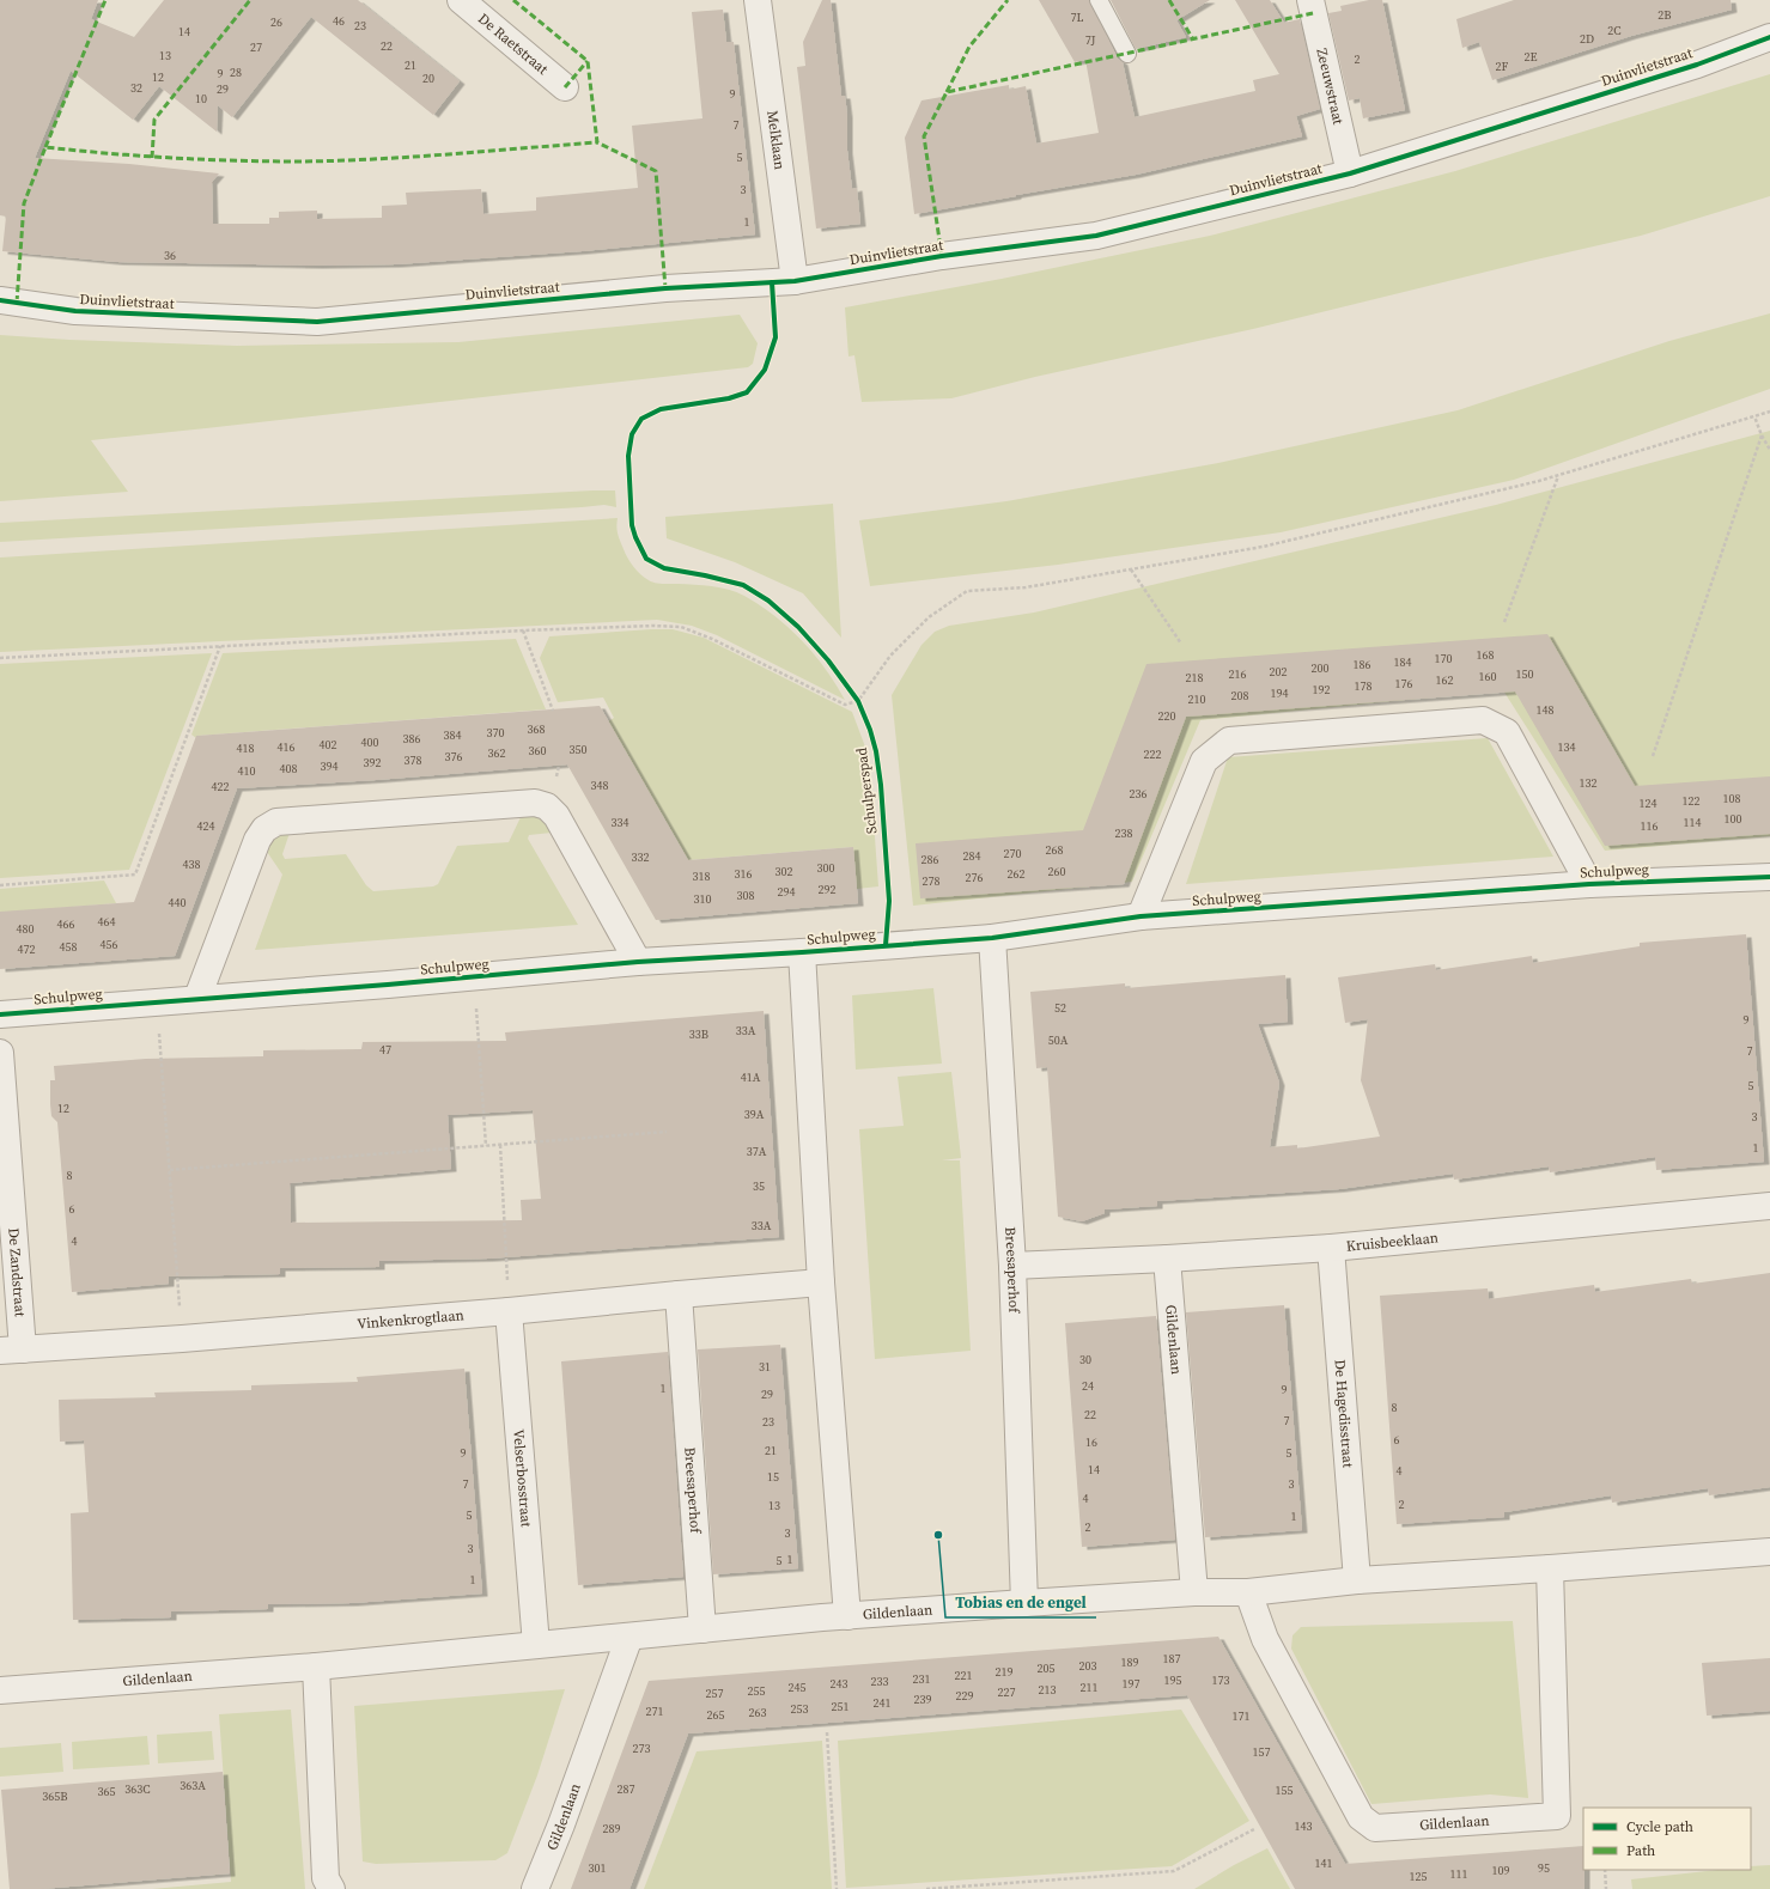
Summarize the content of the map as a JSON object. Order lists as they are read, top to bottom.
{
  "streets": {
    "street": [
      "De Raetstraat",
      "Duinvlietstraat",
      "Zeeuwstraat",
      "Melklaan",
      "Schulpweg",
      "Kruisbeeklaan",
      "Breesaperhof",
      "De Zandstraat",
      "Vinkenkrogtlaan",
      "Gildenlaan",
      "De Hagedisstraat",
      "Velserbosstraat"
    ],
    "cycle path": ["Schulperspad"]
  },
  "crossings": [
    ["Duinvlietstraat", "Zeeuwstraat"],
    ["Duinvlietstraat", "Melklaan"],
    ["Schulpweg", "Breesaperhof"],
    ["Kruisbeeklaan", "Breesaperhof"],
    ["Kruisbeeklaan", "Gildenlaan"],
    ["Kruisbeeklaan", "De Hagedisstraat"],
    ["Breesaperhof", "Vinkenkrogtlaan"],
    ["Breesaperhof", "Gildenlaan"],
    ["De Zandstraat", "Vinkenkrogtlaan"],
    ["Vinkenkrogtlaan", "Velserbosstraat"],
    ["Gildenlaan", "De Hagedisstraat"],
    ["Gildenlaan", "Velserbosstraat"]
  ],
  "places": ["Tobias en de engel"],
  "house_numbers": [
    "2B",
    "7L",
    "46",
    "26",
    "23",
    "2C",
    "14",
    "2D",
    "7J",
    "22",
    "27",
    "13",
    "2E",
    "2",
    "21",
    "2F",
    "28",
    "9",
    "12",
    "20",
    "32",
    "29",
    "9",
    "10",
    "7",
    "5",
    "3",
    "1",
    "36",
    "168",
    "170",
    "184",
    "186",
    "200",
    "202",
    "216",
    "150",
    "160",
    "218",
    "162",
    "176",
    "178",
    "192",
    "194",
    "208",
    "210",
    "148",
    "220",
    "368",
    "370",
    "384",
    "386",
    "400",
    "402",
    "416",
    "134",
    "418",
    "350",
    "360",
    "362",
    "222",
    "376",
    "378",
    "392",
    "394",
    "408",
    "410",
    "132",
    "348",
    "422",
    "236",
    "108",
    "122",
    "124",
    "100",
    "334",
    "114",
    "424",
    "116",
    "238",
    "268",
    "270",
    "284",
    "332",
    "286",
    "438",
    "300",
    "302",
    "260",
    "316",
    "262",
    "318",
    "276",
    "278",
    "292",
    "294",
    "308",
    "310",
    "440",
    "464",
    "466",
    "480",
    "456",
    "458",
    "472",
    "52",
    "9",
    "33A",
    "33B",
    "50A",
    "47",
    "7",
    "41A",
    "5",
    "12",
    "39A",
    "3",
    "1",
    "37A",
    "8",
    "35",
    "6",
    "33A",
    "4",
    "30",
    "31",
    "24",
    "1",
    "9",
    "29",
    "8",
    "22",
    "7",
    "23",
    "6",
    "16",
    "21",
    "9",
    "5",
    "14",
    "4",
    "15",
    "7",
    "3",
    "4",
    "2",
    "13",
    "5",
    "1",
    "2",
    "3",
    "3",
    "1",
    "5",
    "1",
    "187",
    "189",
    "203",
    "205",
    "219",
    "221",
    "231",
    "195",
    "173",
    "233",
    "243",
    "197",
    "245",
    "211",
    "213",
    "255",
    "227",
    "257",
    "229",
    "239",
    "241",
    "251",
    "253",
    "271",
    "263",
    "265",
    "171",
    "273",
    "157",
    "363A",
    "363C",
    "287",
    "155",
    "365",
    "365B",
    "143",
    "289",
    "141",
    "301",
    "95",
    "109",
    "111",
    "125"
  ],
  "legend": ["Cycle path", "Path"]
}
